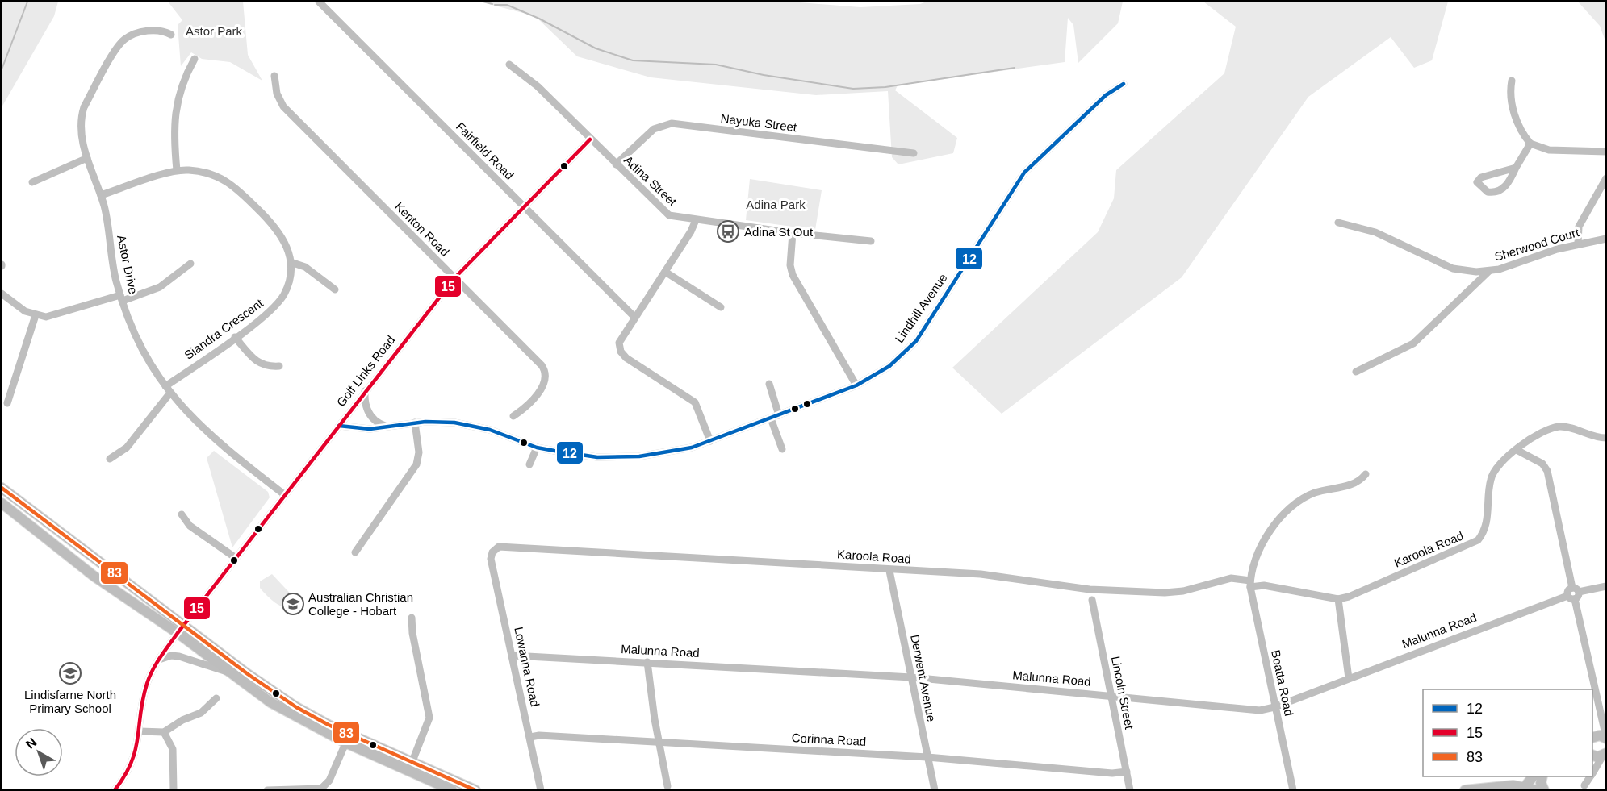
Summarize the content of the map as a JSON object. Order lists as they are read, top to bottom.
{
  "streets": {
    "street": [
      "Nayuka Street",
      "Fairfield Road",
      "Adina Street",
      "Kenton Road",
      "Sherwood Court",
      "Astor Drive",
      "Lindhill Avenue",
      "Siandra Crescent",
      "Golf Links Road",
      "Karoola Road",
      "Malunna Road",
      "Lowanna Road",
      "Derwent Avenue",
      "Boatta Road",
      "Lincoln Street",
      "Corinna Road"
    ]
  },
  "crossings": [
    ["Nayuka Street", "Adina Street"],
    ["Fairfield Road", "Golf Links Road"],
    ["Adina Street", "Golf Links Road"],
    ["Kenton Road", "Golf Links Road"],
    ["Astor Drive", "Siandra Crescent"],
    ["Astor Drive", "Golf Links Road"],
    ["Lindhill Avenue", "Golf Links Road"],
    ["Karoola Road", "Lowanna Road"],
    ["Karoola Road", "Derwent Avenue"],
    ["Karoola Road", "Boatta Road"],
    ["Malunna Road", "Lowanna Road"],
    ["Malunna Road", "Derwent Avenue"],
    ["Malunna Road", "Boatta Road"],
    ["Malunna Road", "Lincoln Street"],
    ["Lowanna Road", "Corinna Road"],
    ["Derwent Avenue", "Corinna Road"],
    ["Lincoln Street", "Corinna Road"]
  ],
  "parks": ["Astor Park", "Adina Park"],
  "places": {
    "bus stop": ["Adina St Out"],
    "school or university": ["Australian Christian College - Hobart", "Lindisfarne North Primary School"]
  },
  "lines": ["transit line 12", "transit line 15", "transit line 83"],
  "legend": ["12", "15", "83"],
  "north": "top left"
}
